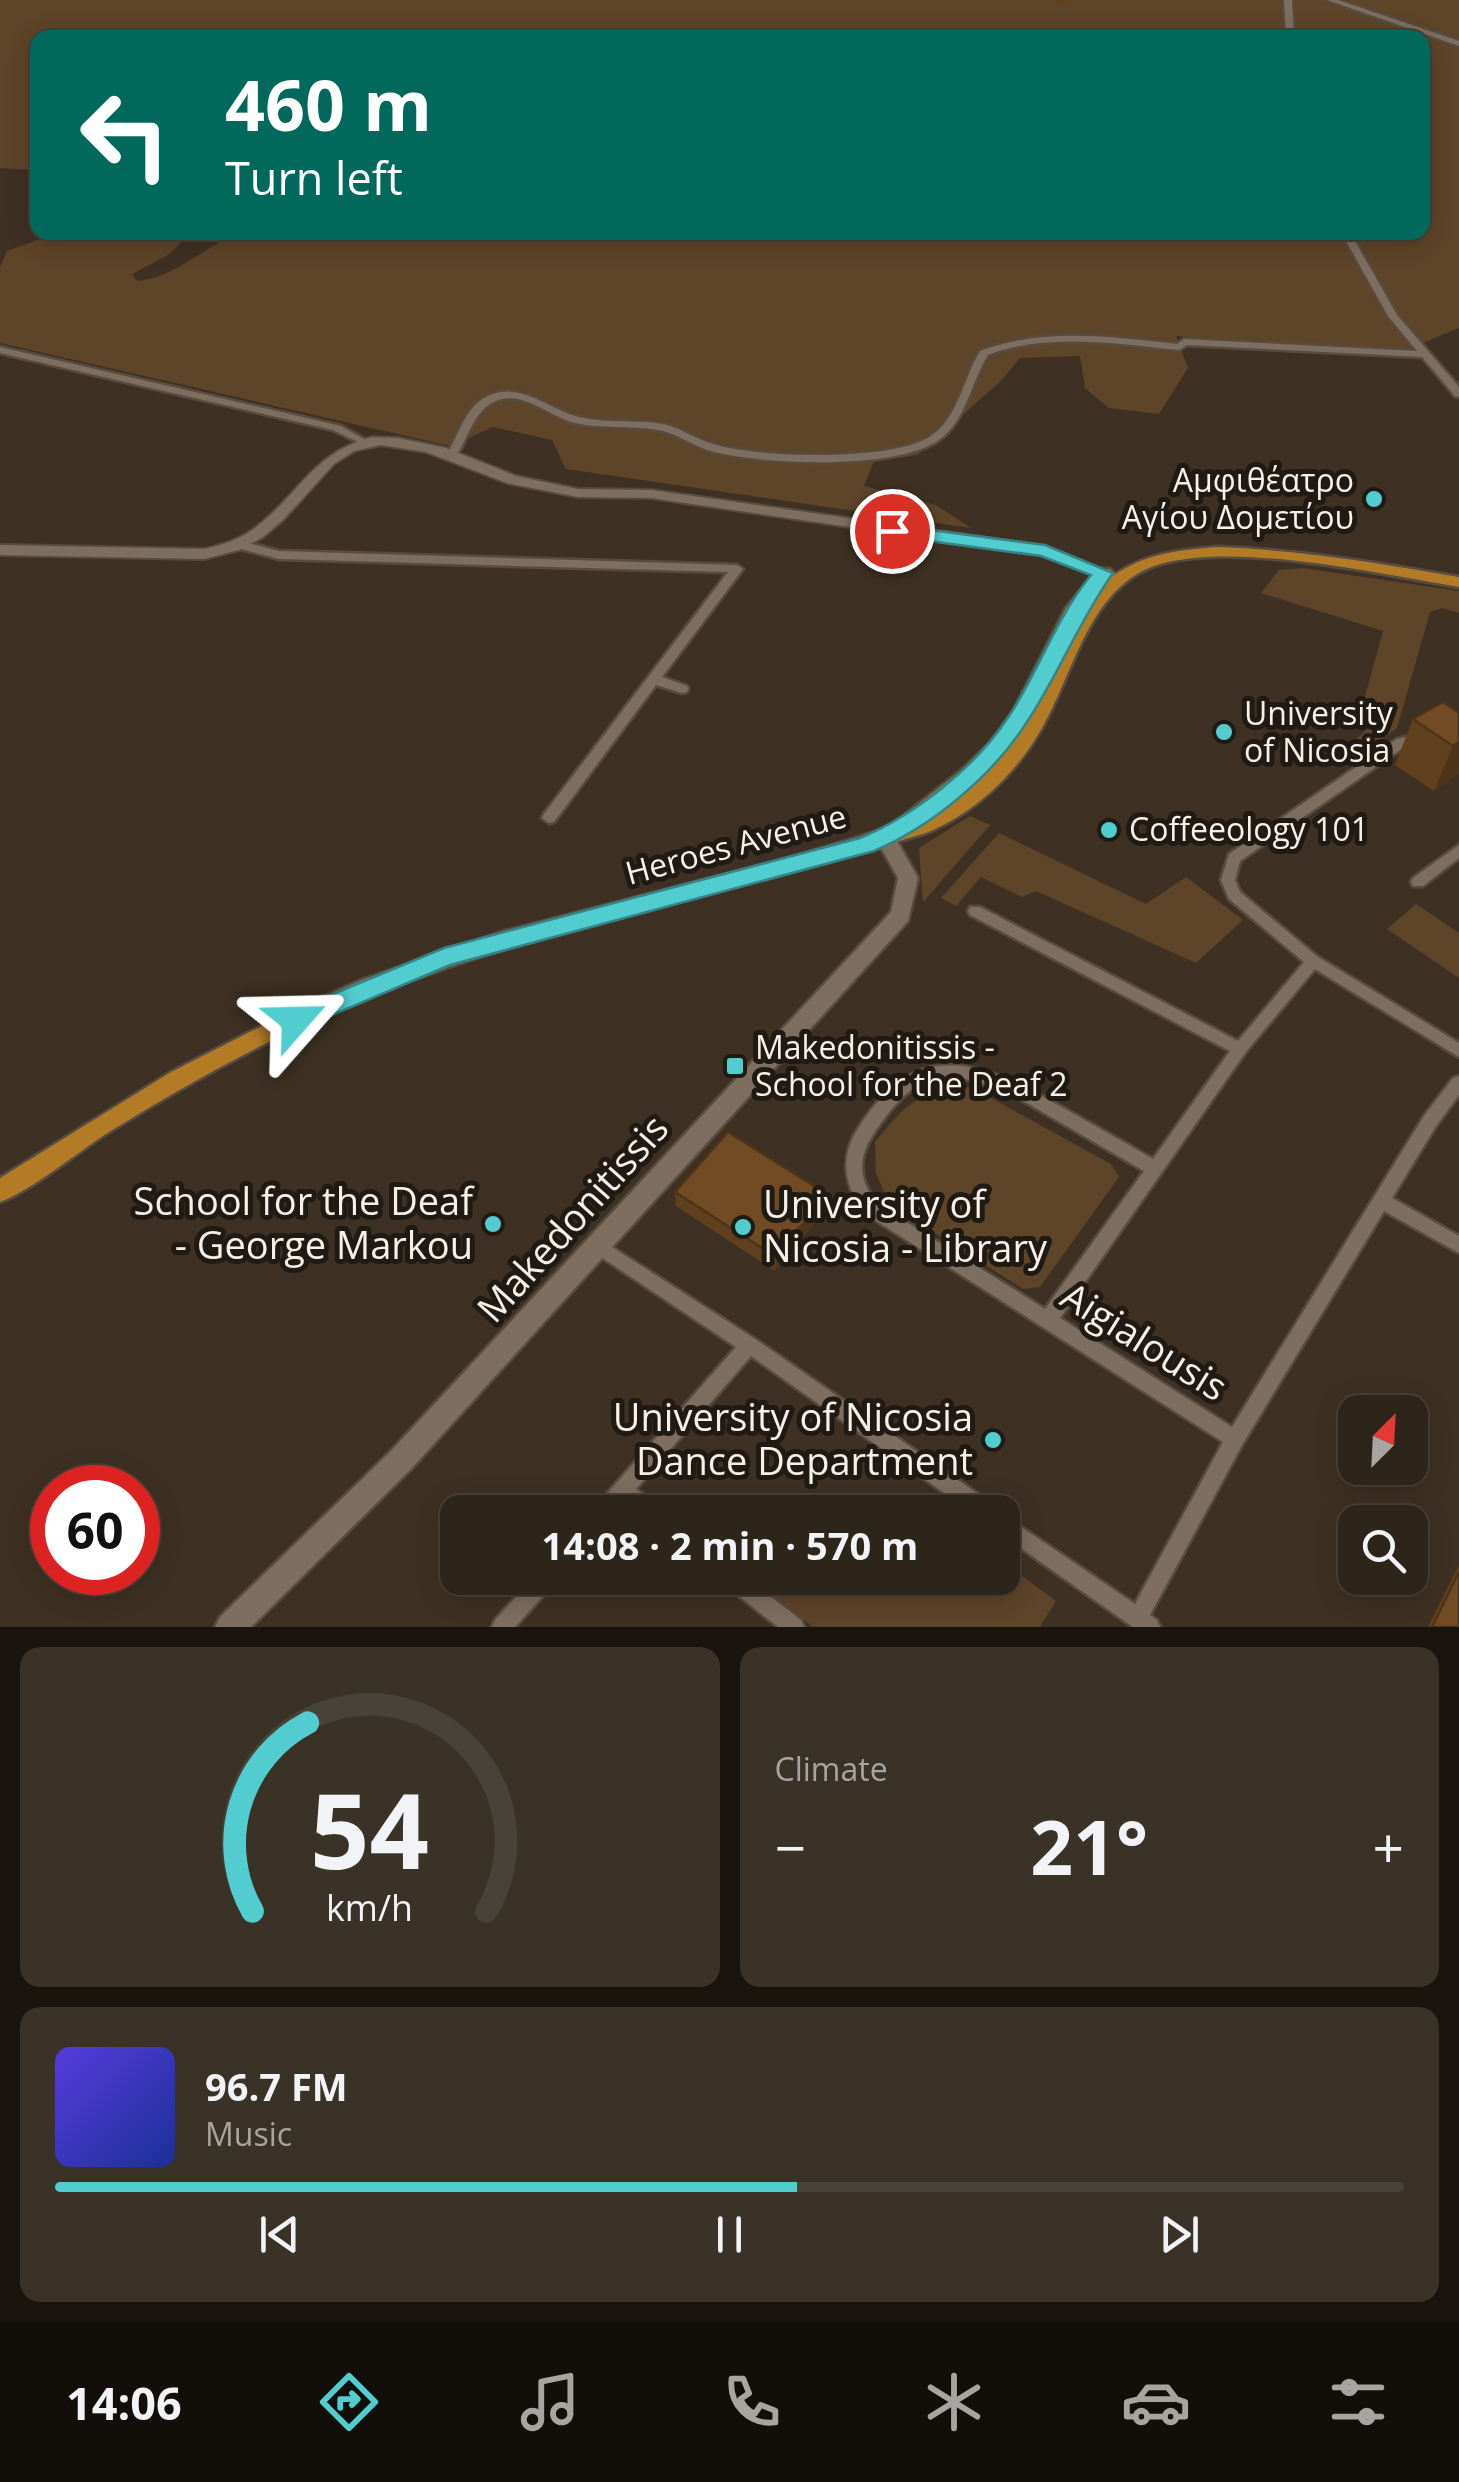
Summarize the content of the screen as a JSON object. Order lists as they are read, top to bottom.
{
  "streets": {
    "main road": ["Heroes Avenue", "Makedonitissis"],
    "street": ["Aigialousis"]
  },
  "crossings": [
    ["Heroes Avenue", "Makedonitissis"]
  ],
  "places": {
    "other": [
      "Αμφιθέατρο Αγίου Δομετίου",
      "University of Nicosia",
      "Coffeeology 101",
      "School for the Deaf - George Markou",
      "University of Nicosia - Library",
      "University of Nicosia Dance Department"
    ],
    "transit": ["Makedonitissis - School for the Deaf 2"]
  },
  "north": "top right",
  "page": {
    "turn": ["460 m", "Turn left"],
    "limit": "60",
    "trip": "14:08 · 2 min · 570 m",
    "tile": "Climate",
    "heat": ["−", "21°", "+"],
    "song": ["96.7 FM", "Music"],
    "tabs": "14:06",
    "gauge": ["54", "km/h"]
  }
}
